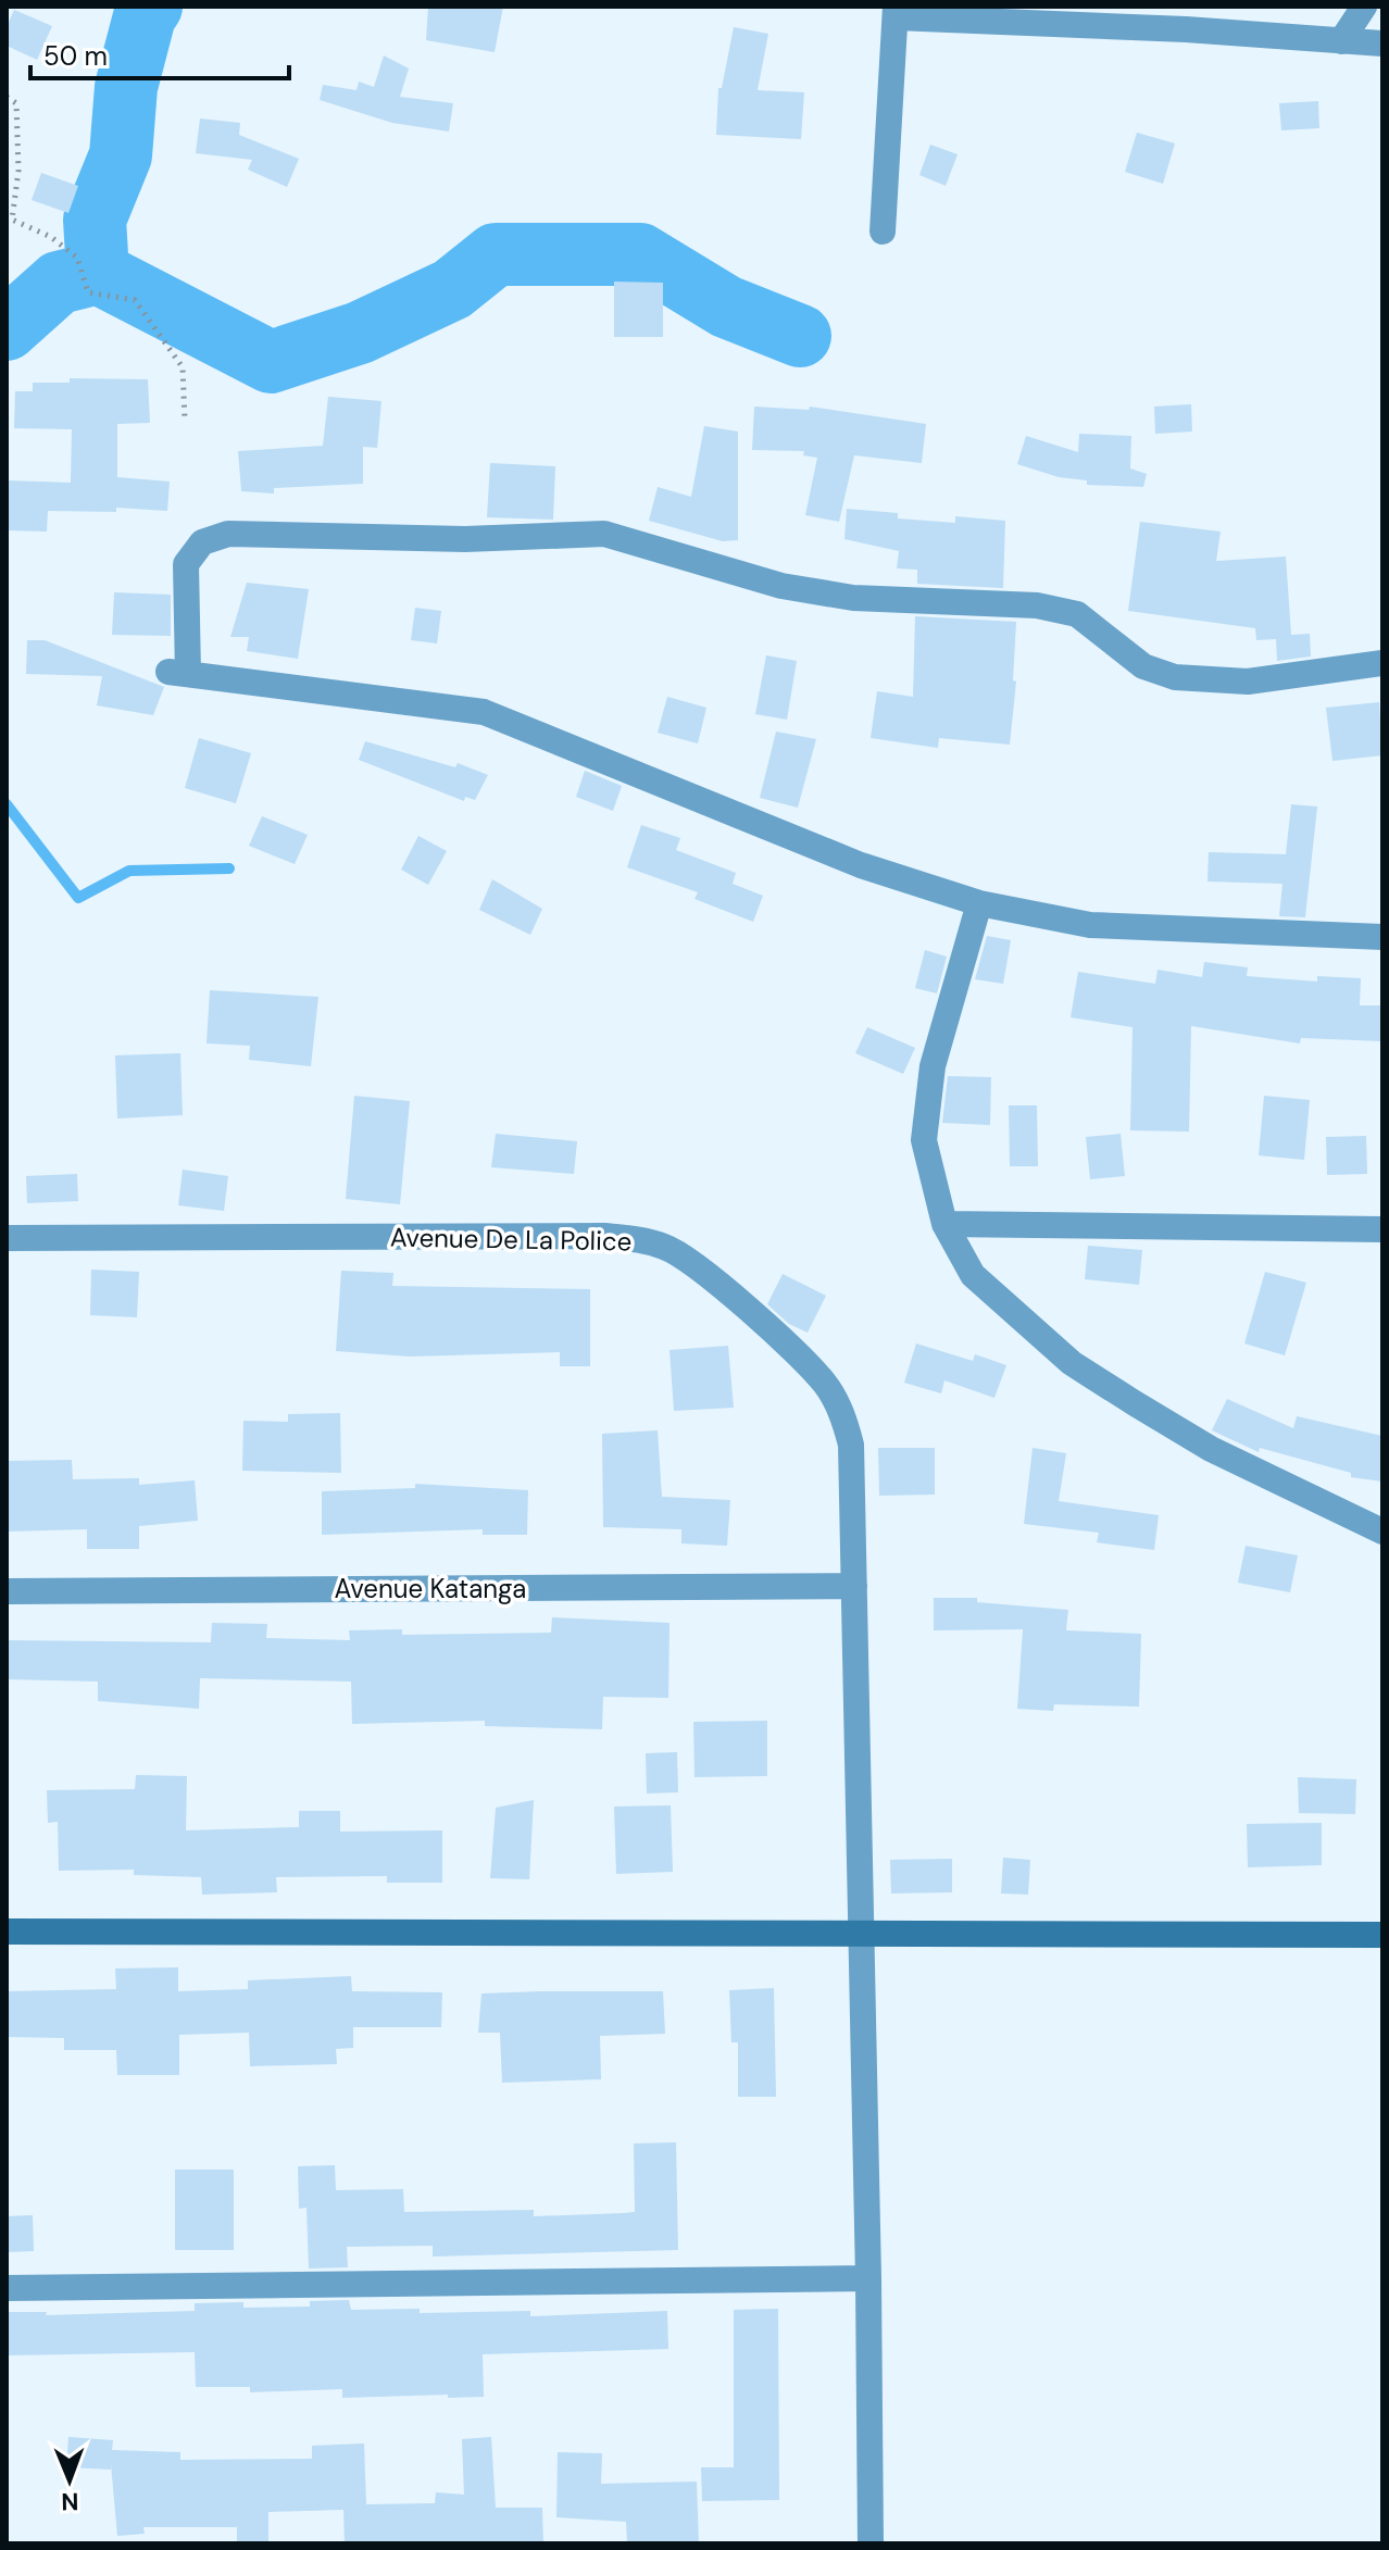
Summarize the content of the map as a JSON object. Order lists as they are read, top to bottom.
{
  "streets": {
    "street": ["Avenue De La Police", "Avenue Katanga"]
  },
  "crossings": [
    ["Avenue De La Police", "Avenue Katanga"]
  ],
  "scale_bar": "50 m",
  "north": "bottom"
}
